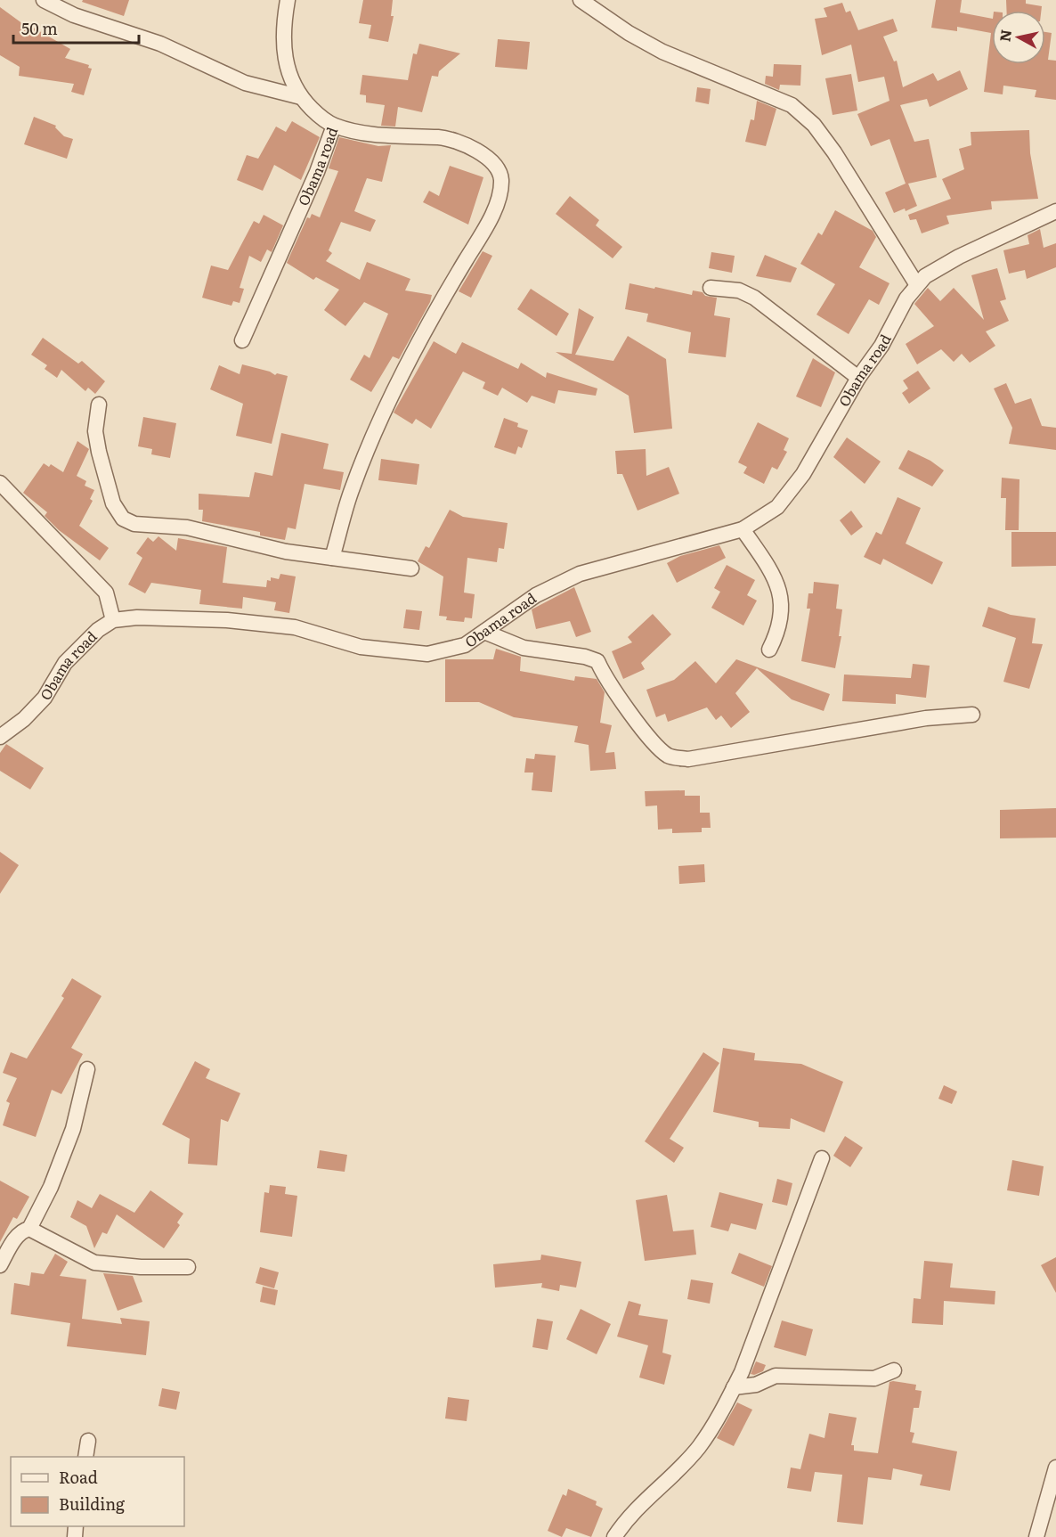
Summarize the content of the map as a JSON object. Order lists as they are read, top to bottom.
{
  "streets": {
    "street": ["Obama road"]
  },
  "legend": ["Road", "Building"],
  "scale_bar": "50 m",
  "north": "left"
}
